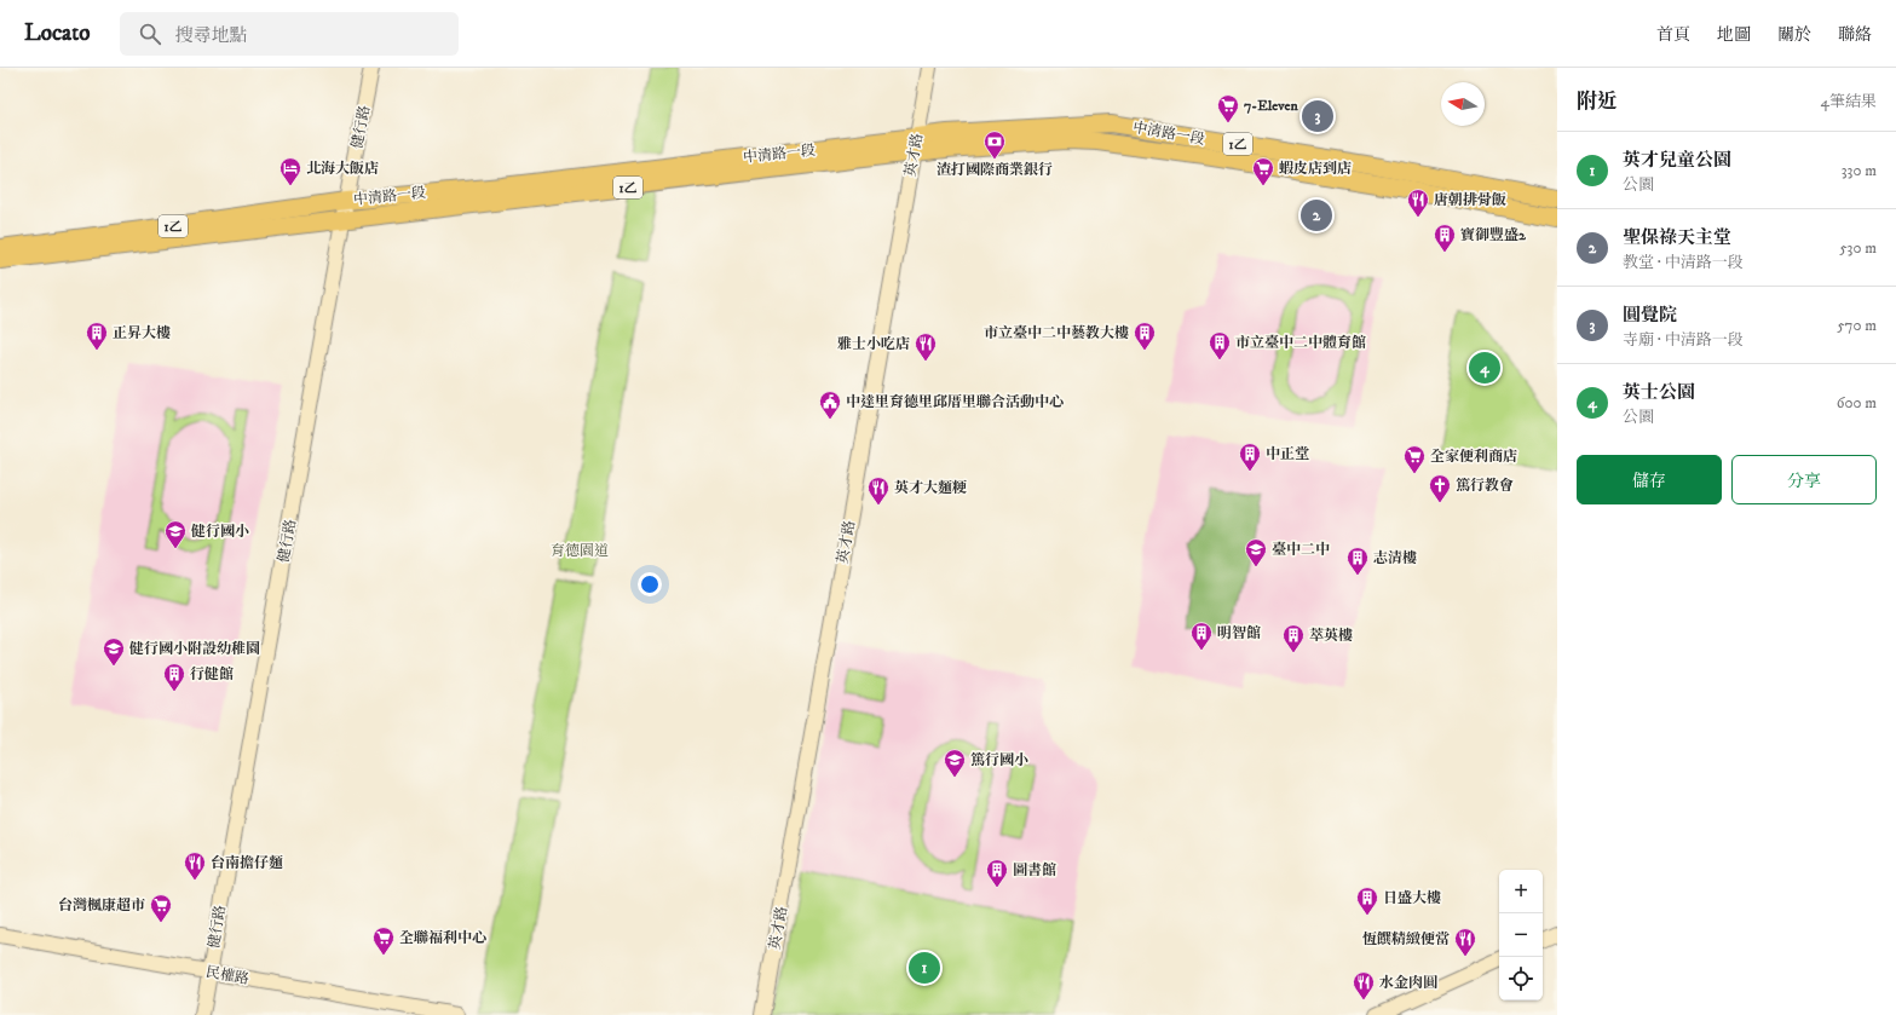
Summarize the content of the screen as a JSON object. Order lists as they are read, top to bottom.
{
  "streets": {
    "main road": ["中清路一段", "1乙"],
    "street": ["健行路", "英才路", "民權路"]
  },
  "crossings": [
    ["健行路", "中清路一段"],
    ["健行路", "民權路"],
    ["中清路一段", "英才路"]
  ],
  "parks": ["育德園道"],
  "places": {
    "supermarket": [
      "7-Eleven",
      "蝦皮店到店",
      "全家便利商店",
      "台灣楓康超市",
      "全聯福利中心"
    ],
    "bank": ["渣打國際商業銀行"],
    "hotel": ["北海大飯店"],
    "restaurant": [
      "唐朝排骨飯",
      "雅士小吃店",
      "英才大麵粳",
      "台南擔仔麵",
      "恆饌精緻便當",
      "水金肉圓"
    ],
    "building": [
      "寶御豐盛2",
      "正昇大樓",
      "市立臺中二中藝教大樓",
      "市立臺中二中體育館",
      "中正堂",
      "志清樓",
      "明智館",
      "萃英樓",
      "行健館",
      "圖書館",
      "日盛大樓"
    ],
    "public building": ["中達里育德里邱厝里聯合活動中心"],
    "church": ["篤行教會"],
    "school or university": [
      "健行國小",
      "臺中二中",
      "健行國小附設幼稚園",
      "篤行國小"
    ]
  },
  "north": "left",
  "page": {
    "header": "Locato",
    "search": "搜尋地點",
    "nav": [
      "首頁",
      "地圖",
      "關於",
      "聯絡"
    ],
    "heading": ["附近", "4筆結果"],
    "pins": [
      "3",
      "2",
      "4",
      "1"
    ],
    "list": [
      {
        "mark": "1",
        "name": "英才兒童公園",
        "note": "公園",
        "value": "330 m"
      },
      {
        "mark": "2",
        "name": "聖保祿天主堂",
        "note": "教堂 · 中清路一段",
        "value": "530 m"
      },
      {
        "mark": "3",
        "name": "圓覺院",
        "note": "寺廟 · 中清路一段",
        "value": "570 m"
      },
      {
        "mark": "4",
        "name": "英士公園",
        "note": "公園",
        "value": "600 m"
      }
    ],
    "buttons": ["儲存", "分享"],
    "map_buttons": ["+", "−"]
  }
}
